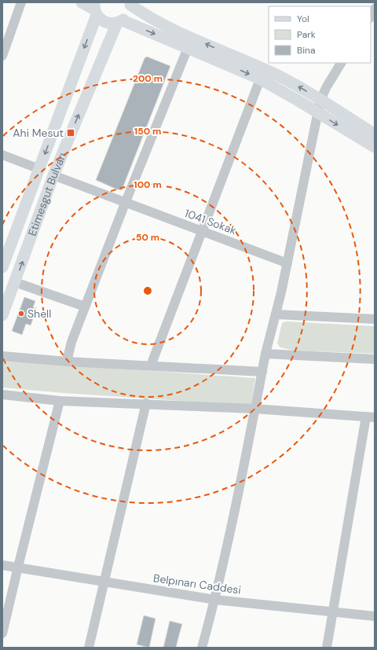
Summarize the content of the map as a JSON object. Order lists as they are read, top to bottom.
{
  "streets": {
    "main road": ["Etimesgut Bulvarı"],
    "street": ["1041 Sokak", "Belpınarı Caddesi"]
  },
  "crossings": [
    ["Etimesgut Bulvarı", "1041 Sokak"]
  ],
  "places": {
    "transit": ["Ahi Mesut"],
    "other": ["Shell"]
  },
  "legend": ["Yol", "Park", "Bina"],
  "rings": [
    "200 m",
    "150 m",
    "100 m",
    "50 m"
  ]
}
